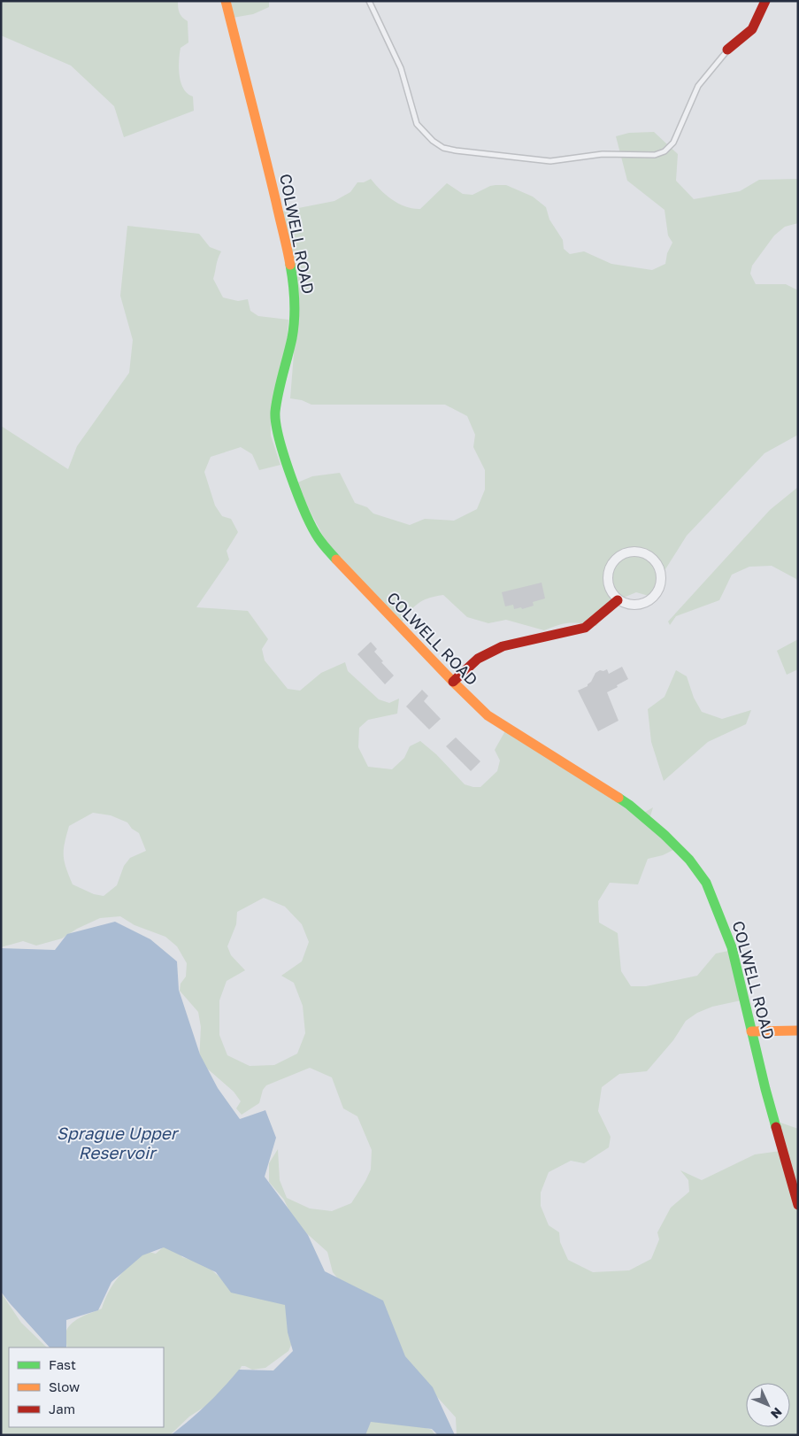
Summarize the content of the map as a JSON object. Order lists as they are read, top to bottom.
{
  "streets": {
    "street": ["COLWELL ROAD"]
  },
  "water": ["Sprague Upper Reservoir"],
  "legend": ["Fast", "Slow", "Jam"],
  "north": "bottom right"
}
